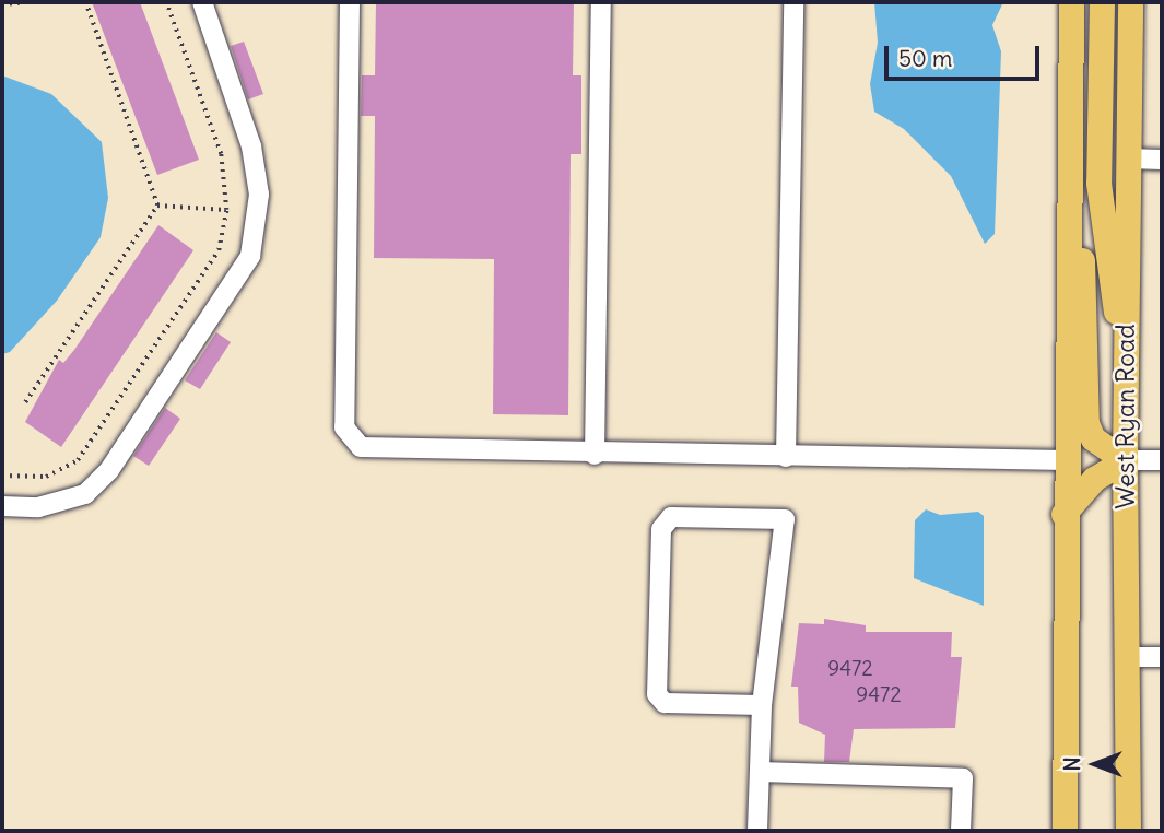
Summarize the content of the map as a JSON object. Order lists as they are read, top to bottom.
{
  "streets": {
    "main road": ["West Ryan Road"]
  },
  "house_numbers": ["9472", "9472"],
  "scale_bar": "50 m",
  "north": "left"
}
